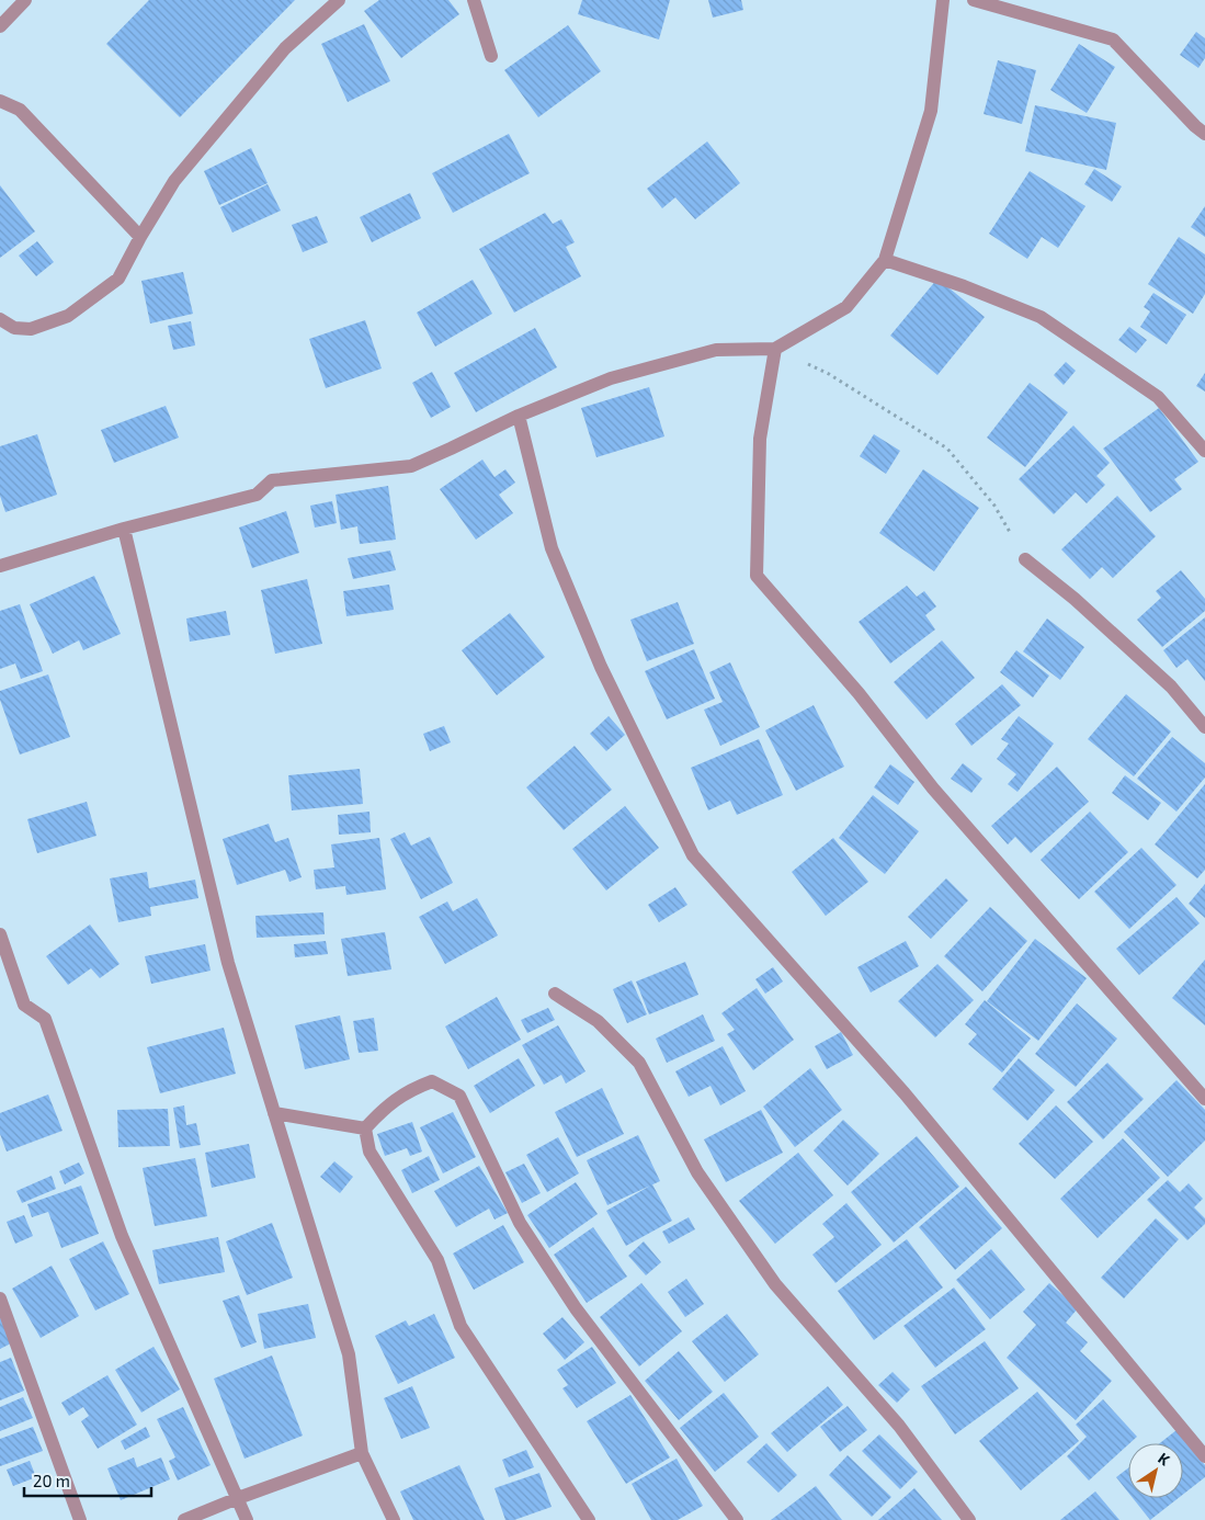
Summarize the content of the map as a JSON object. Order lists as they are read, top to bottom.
{
  "scale_bar": "20 m",
  "north": "top right"
}
